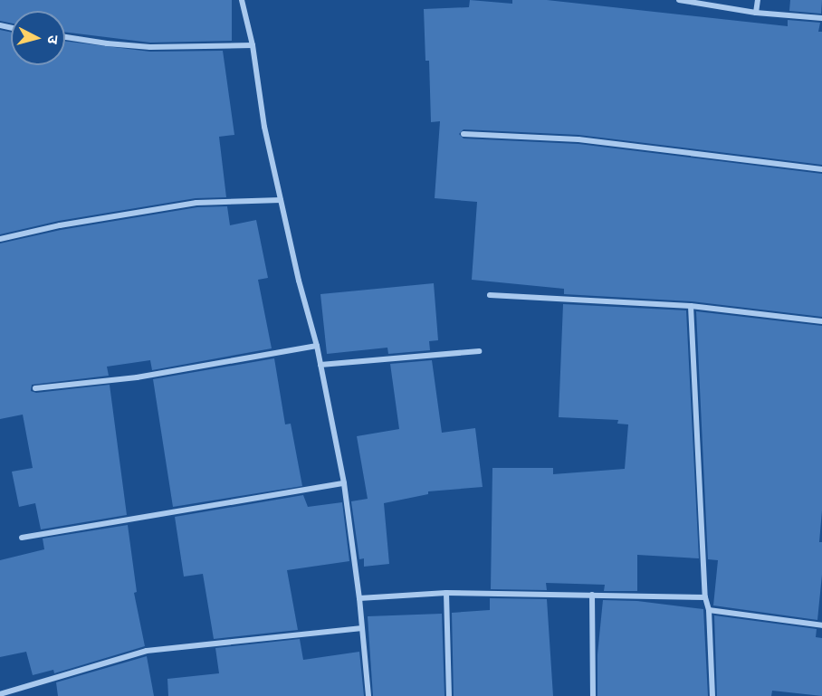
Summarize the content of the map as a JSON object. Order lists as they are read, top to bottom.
{
  "north": "right"
}
